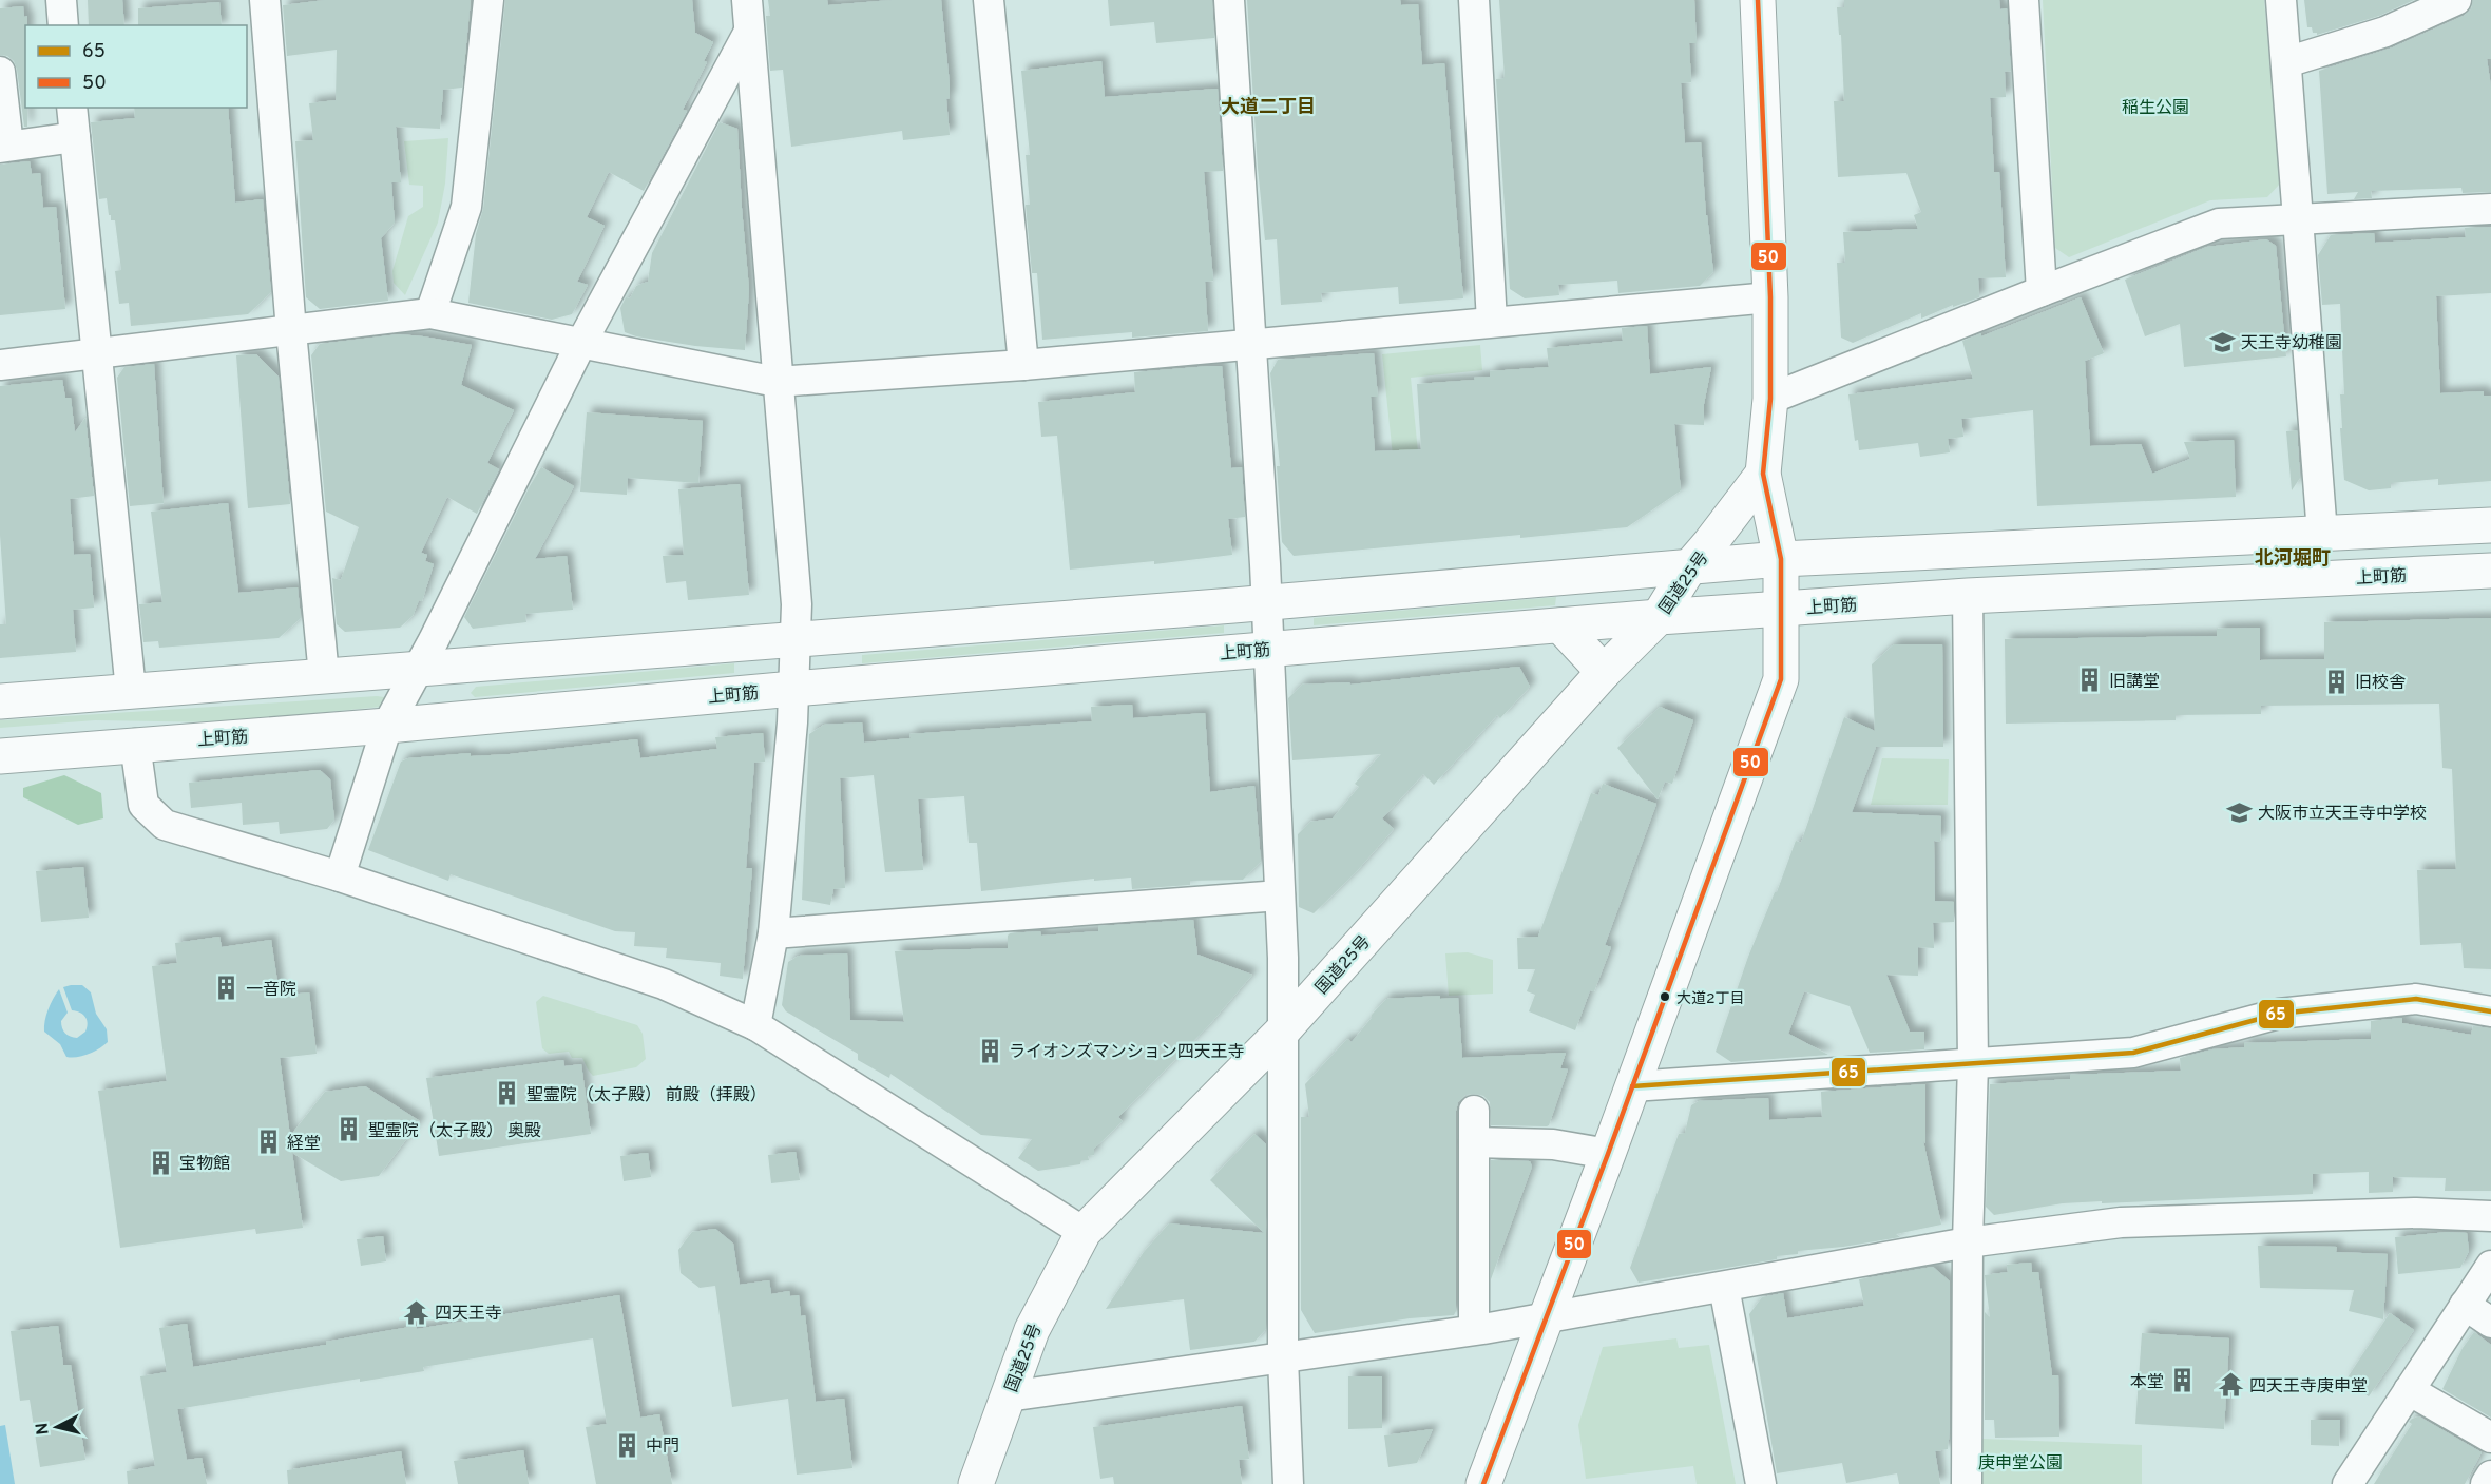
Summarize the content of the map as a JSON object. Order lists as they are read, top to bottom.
{
  "streets": {
    "main road": ["上町筋", "国道25号"]
  },
  "crossings": [
    ["上町筋", "国道25号"]
  ],
  "districts": ["大道二丁目", "北河堀町"],
  "parks": ["稲生公園", "庚申堂公園"],
  "places": {
    "school or university": ["天王寺幼稚園", "大阪市立天王寺中学校"],
    "building": [
      "旧講堂",
      "旧校舎",
      "一音院",
      "ライオンズマンション四天王寺",
      "聖霊院（太子殿） 前殿（拝殿）",
      "聖霊院（太子殿） 奥殿",
      "経堂",
      "宝物館",
      "本堂",
      "中門"
    ],
    "other": ["大道2丁目"],
    "temple": ["四天王寺", "四天王寺庚申堂"]
  },
  "lines": ["transit line 50", "transit line 65"],
  "legend": ["65", "50"],
  "north": "left"
}
